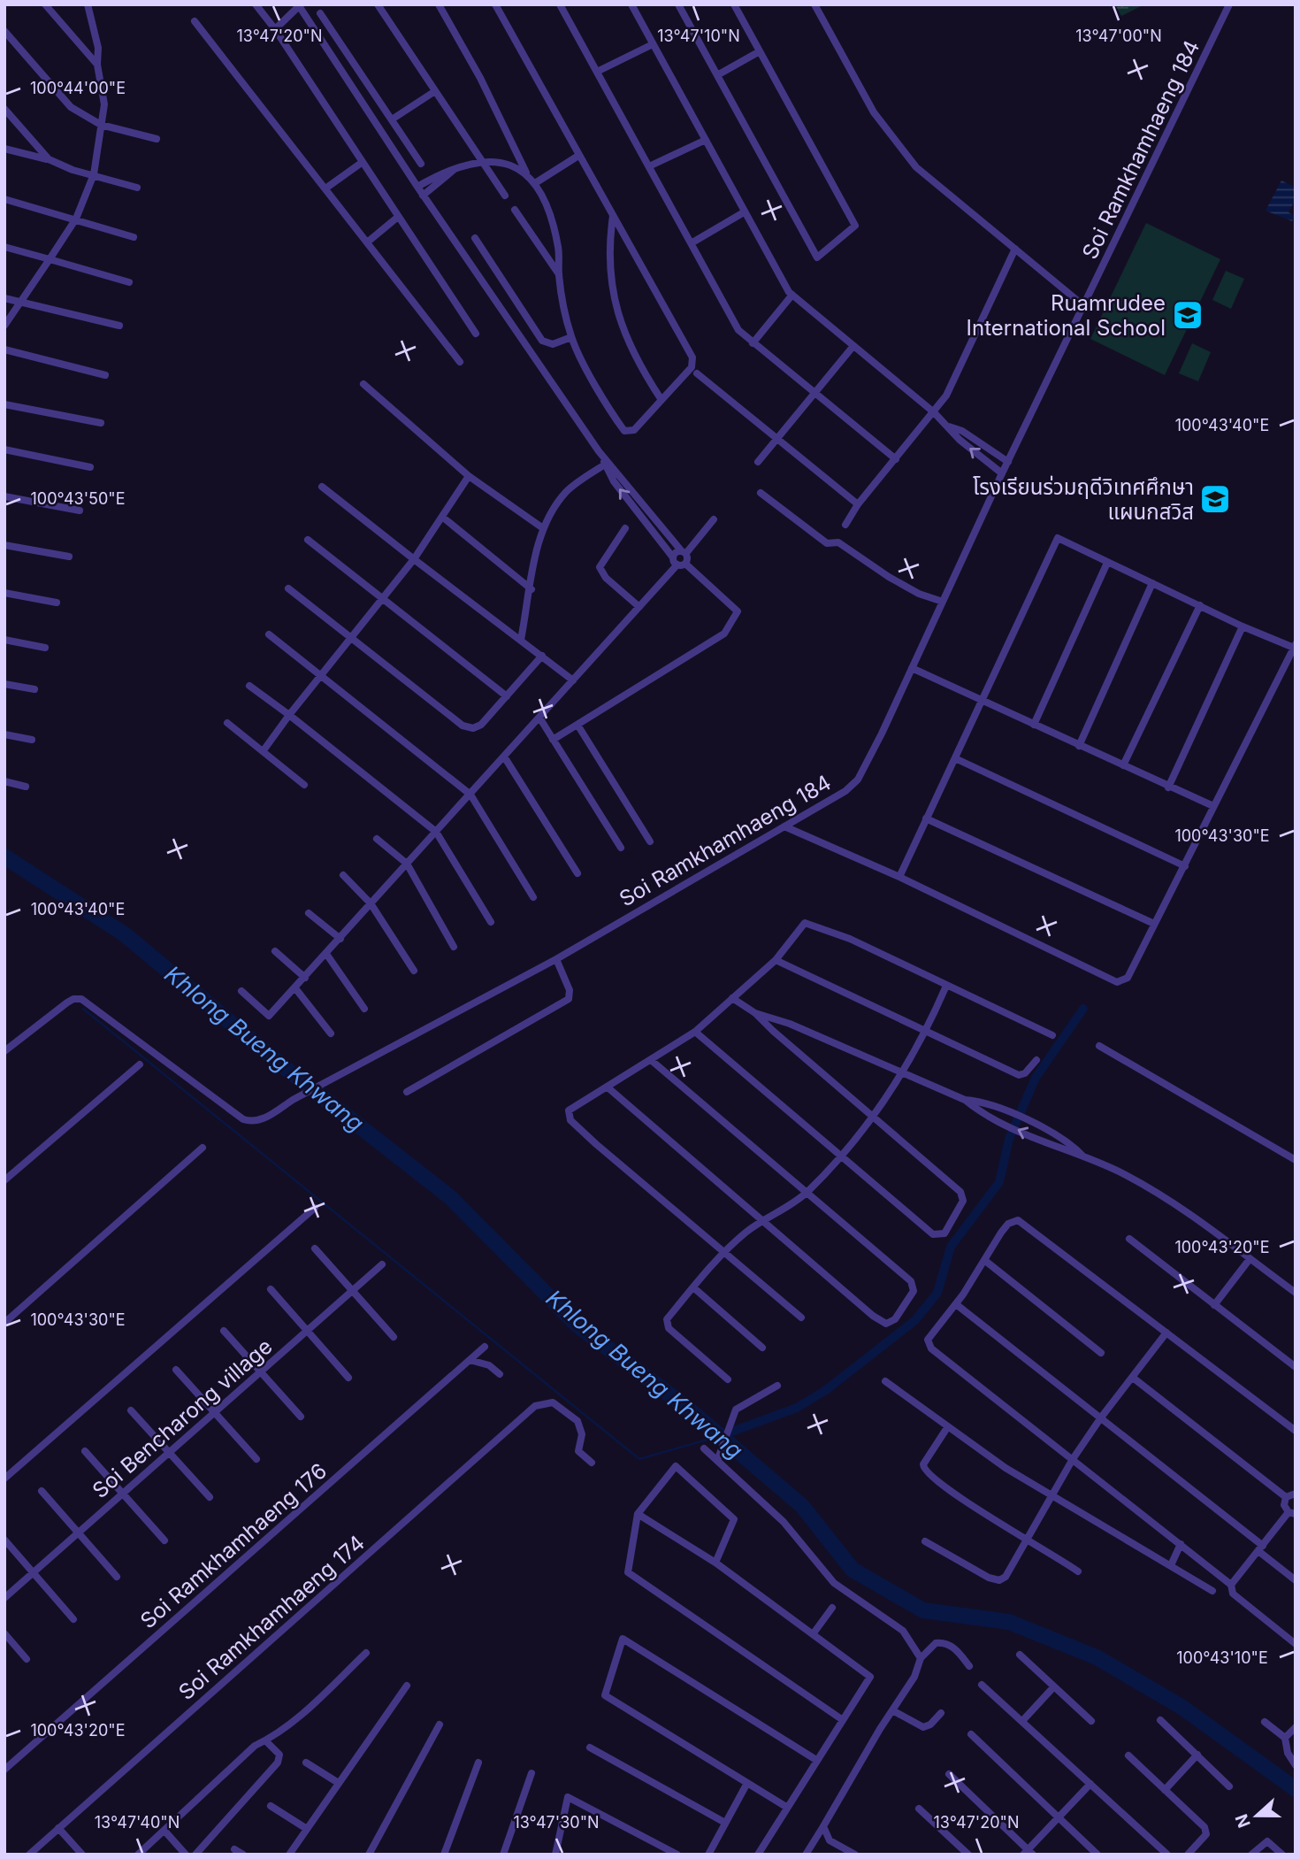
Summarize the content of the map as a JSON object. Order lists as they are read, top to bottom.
{
  "streets": {
    "street": [
      "Soi Ramkhamhaeng 184",
      "Soi Bencharong village",
      "Soi Ramkhamhaeng 176",
      "Soi Ramkhamhaeng 174"
    ]
  },
  "water": ["Khlong Bueng Khwang"],
  "places": {
    "school or university": ["Ruamrudee International School", "โรงเรียนร่วมฤดีวิเทศศึกษา แผนกสวิส"]
  },
  "north": "left",
  "coordinates": [
    "13°47'10\"N",
    "13°47'20\"N",
    "13°47'00\"N",
    "100°44'00\"E",
    "100°43'40\"E",
    "100°43'50\"E",
    "100°43'30\"E",
    "100°43'20\"E",
    "100°43'10\"E",
    "13°47'40\"N",
    "13°47'30\"N"
  ]
}
